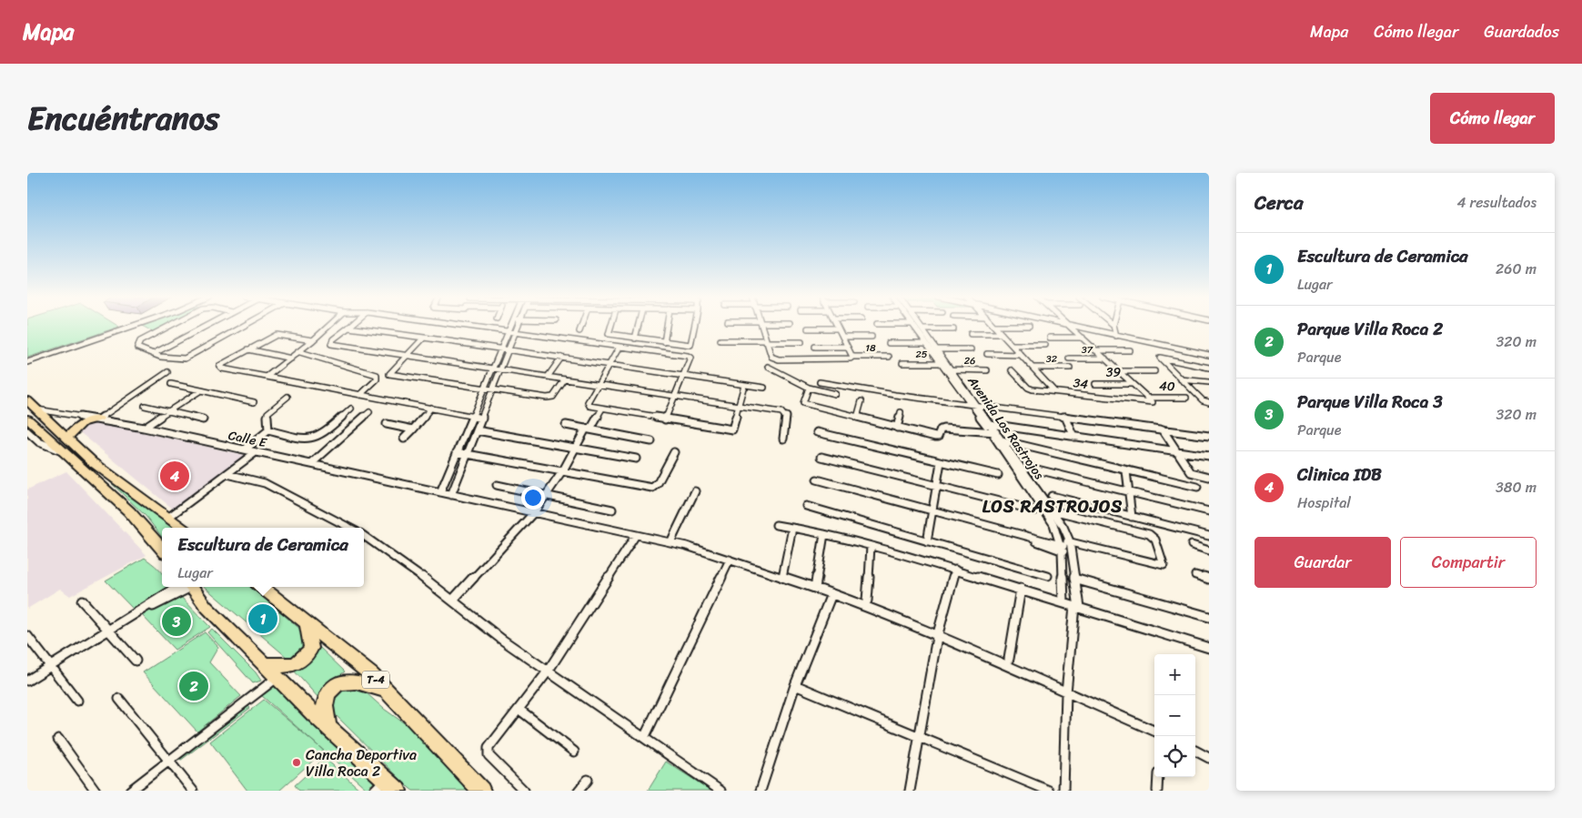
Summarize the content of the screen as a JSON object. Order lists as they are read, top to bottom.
{
  "streets": {
    "highway": ["T-4"],
    "street": [
      "18",
      "37",
      "25",
      "32",
      "26",
      "39",
      "34",
      "40",
      "Avenida Los Rastrojos",
      "Calle E"
    ]
  },
  "crossings": [
    ["25", "Avenida Los Rastrojos"],
    ["26", "Avenida Los Rastrojos"],
    ["34", "40"],
    ["Avenida Los Rastrojos", "Calle E"]
  ],
  "districts": ["LOS RASTROJOS"],
  "places": ["Cancha Deportiva Villa Roca 2"],
  "page": {
    "header": "Mapa",
    "nav": ["Mapa", "Cómo llegar", "Guardados"],
    "title": "Encuéntranos",
    "buttons": [
      "Cómo llegar",
      ["Guardar", "Compartir"]
    ],
    "heading": ["Cerca", "4 resultados"],
    "list": [
      {
        "mark": "1",
        "name": "Escultura de Ceramica",
        "note": "Lugar",
        "value": "260 m"
      },
      {
        "mark": "2",
        "name": "Parque Villa Roca 2",
        "note": "Parque",
        "value": "320 m"
      },
      {
        "mark": "3",
        "name": "Parque Villa Roca 3",
        "note": "Parque",
        "value": "320 m"
      },
      {
        "mark": "4",
        "name": "Clinica IDB",
        "note": "Hospital",
        "value": "380 m"
      }
    ],
    "pins": [
      "4",
      "1",
      "3",
      "2"
    ],
    "popup": ["Escultura de Ceramica", "Lugar"],
    "map_buttons": ["+", "−"]
  }
}
